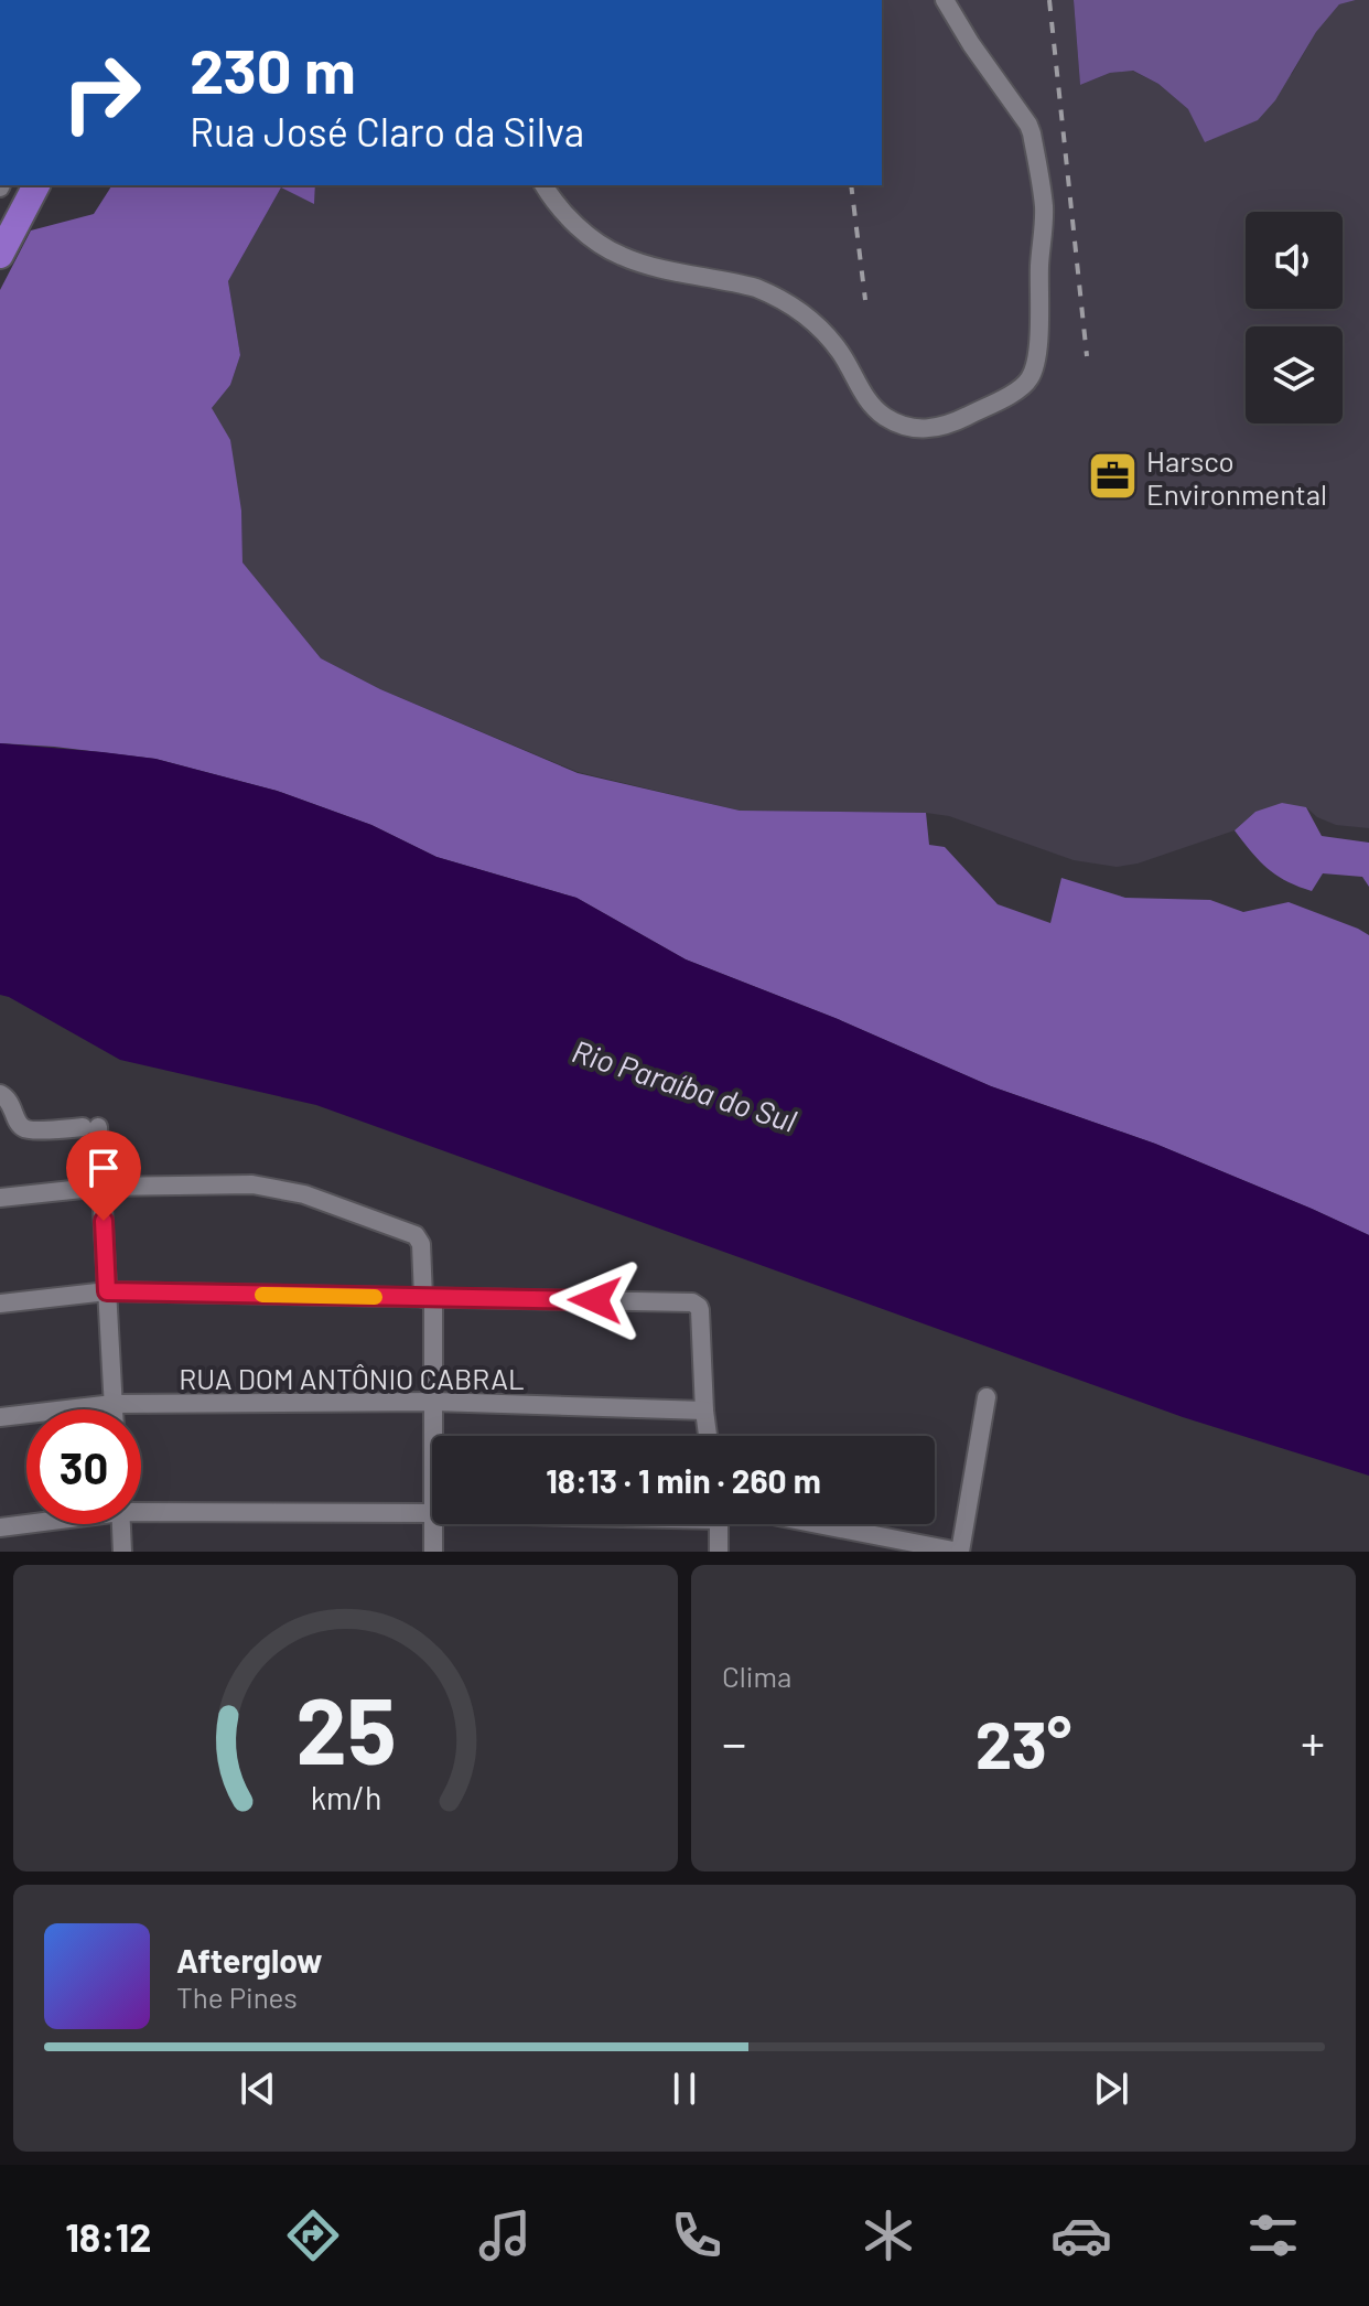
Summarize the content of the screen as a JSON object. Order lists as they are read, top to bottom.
{
  "streets": {
    "street": ["RUA DOM ANTÔNIO CABRAL"]
  },
  "water": ["Rio Paraíba do Sul"],
  "places": {
    "office": ["Harsco Environmental"]
  },
  "page": {
    "turn": ["230 m", "Rua José Claro da Silva"],
    "limit": "30",
    "trip": "18:13 · 1 min · 260 m",
    "tile": "Clima",
    "heat": ["−", "23°", "+"],
    "song": ["Afterglow", "The Pines"],
    "tabs": "18:12",
    "gauge": ["25", "km/h"]
  }
}
